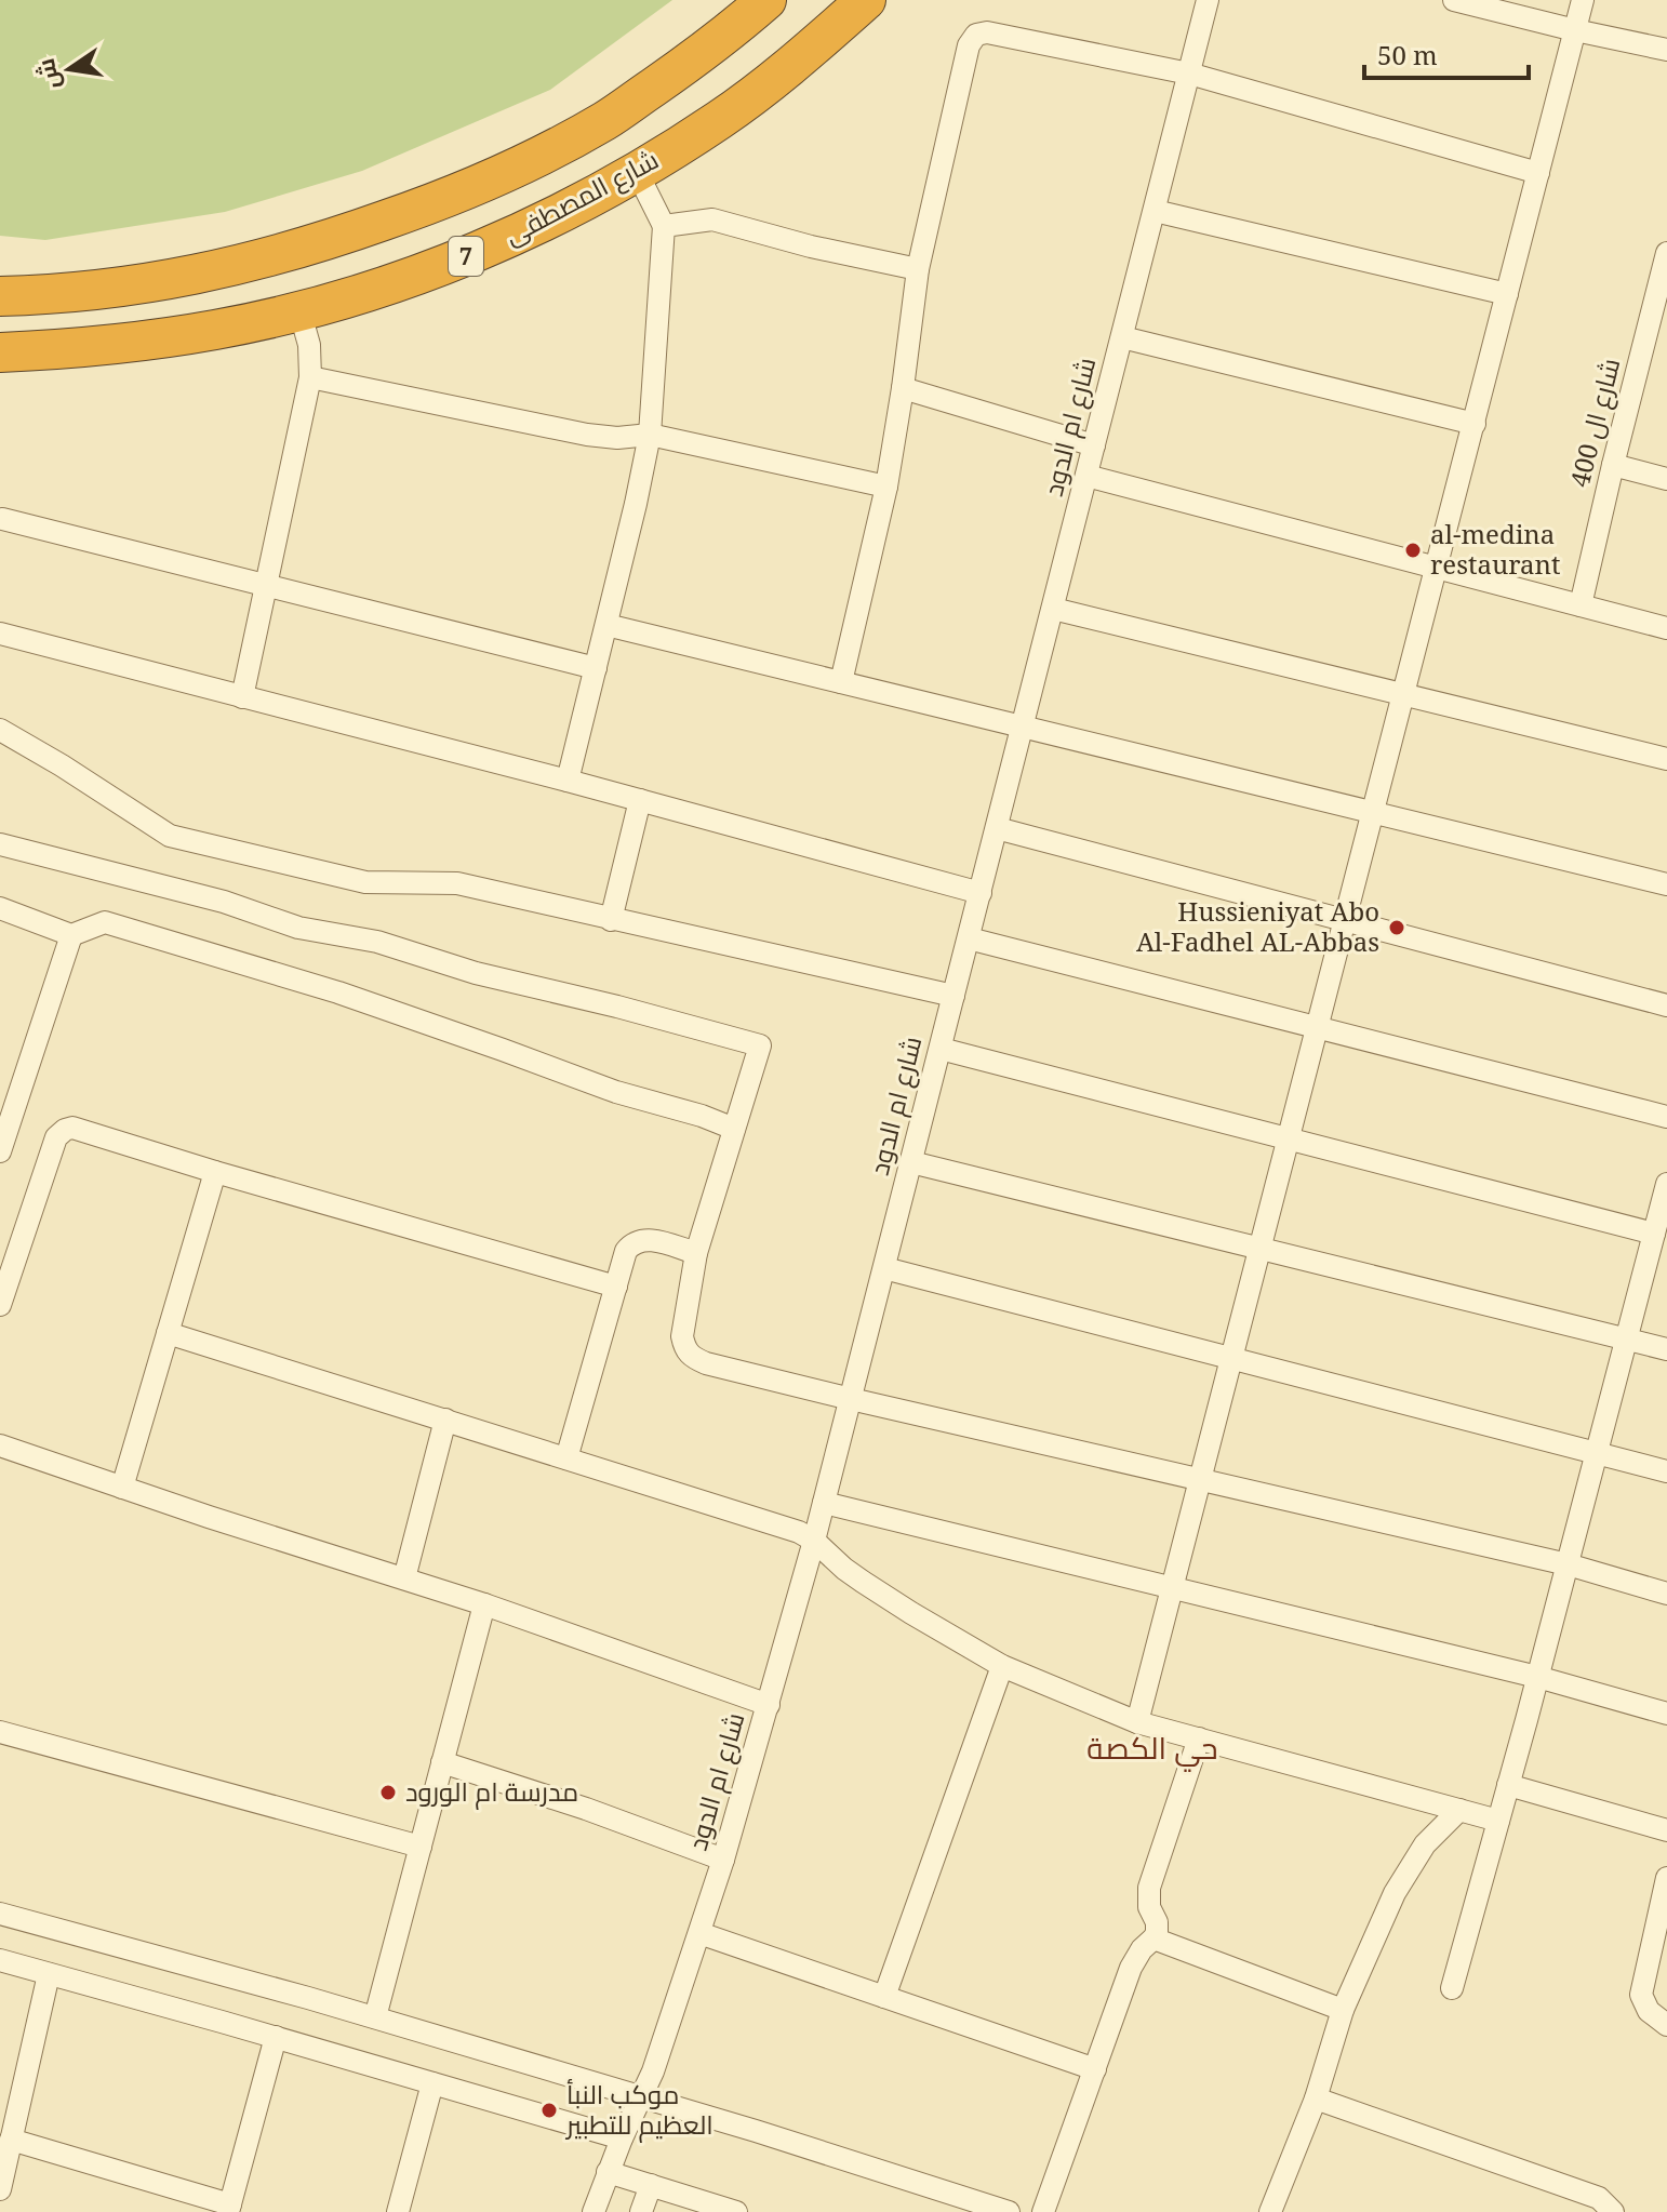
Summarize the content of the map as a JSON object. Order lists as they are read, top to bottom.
{
  "streets": {
    "highway": ["شارع المصطفى", "7"],
    "street": ["شارع ال 400", "شارع ام الدود"]
  },
  "districts": ["حي الكصة"],
  "places": [
    "al-medina restaurant",
    "Hussieniyat Abo Al-Fadhel AL-Abbas",
    "مدرسة ام الورود",
    "موكب النبأ العظيم للتطبير"
  ],
  "scale_bar": "50 m",
  "north": "left"
}
